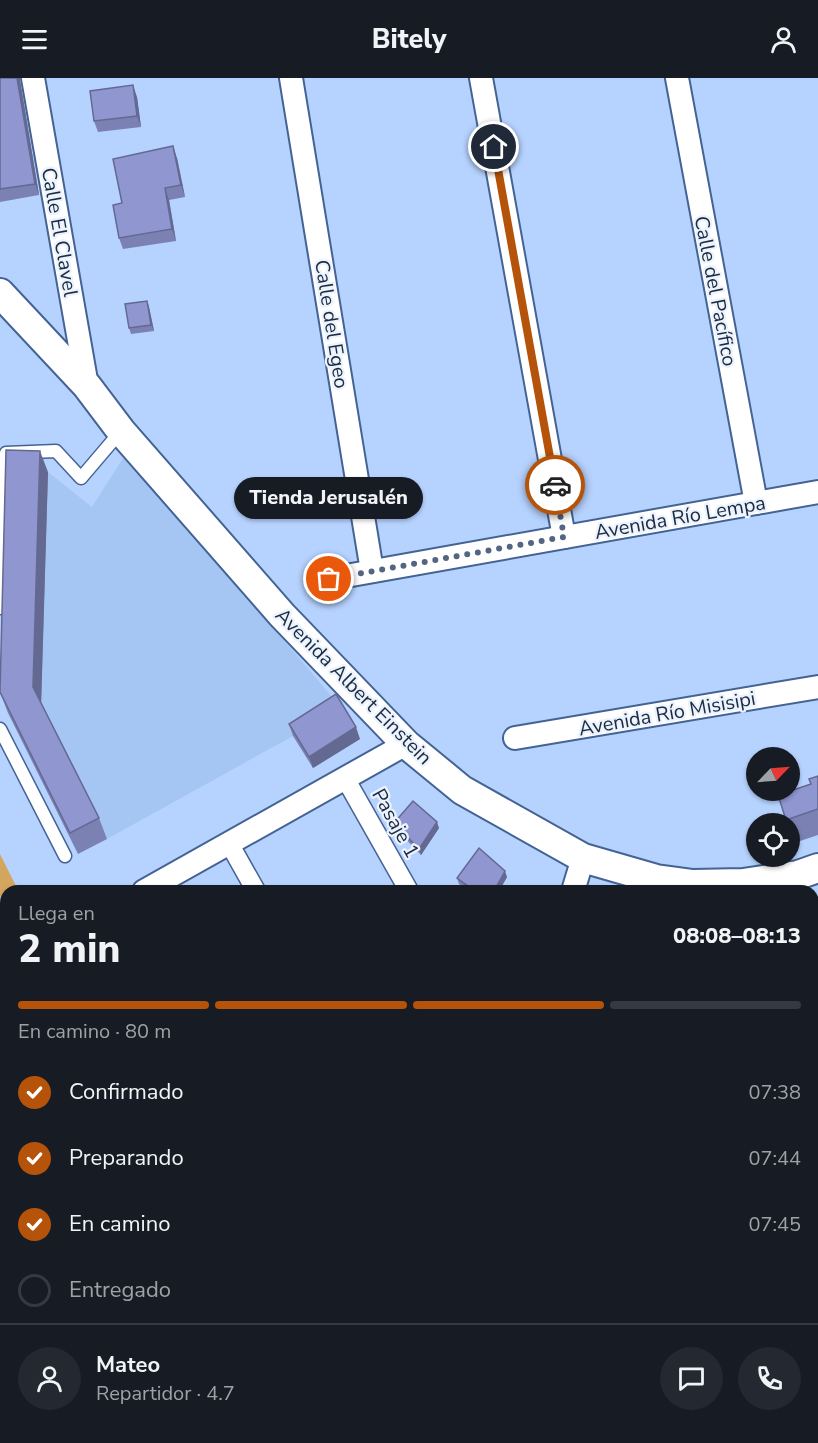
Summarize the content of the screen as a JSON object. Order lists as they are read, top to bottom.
{
  "streets": {
    "street": [
      "Calle El Clavel",
      "Calle del Pacífico",
      "Calle del Egeo",
      "Avenida Río Lempa",
      "Avenida Albert Einstein",
      "Avenida Río Misisipi",
      "Pasaje 1"
    ]
  },
  "crossings": [
    ["Calle El Clavel", "Avenida Albert Einstein"],
    ["Calle del Pacífico", "Avenida Río Lempa"],
    ["Calle del Egeo", "Avenida Río Lempa"]
  ],
  "places": ["Tienda Jerusalén"],
  "north": "top right",
  "page": {
    "header": "Bitely",
    "bubble": "Tienda Jerusalén",
    "heading": ["2 min", "Llega en", "08:08–08:13"],
    "panel": ["Mateo", "Repartidor · 4.7"],
    "bar": "En camino · 80 m",
    "list": [
      ["Confirmado", "07:38"],
      ["Preparando", "07:44"],
      ["En camino", "07:45"],
      "Entregado"
    ]
  }
}
